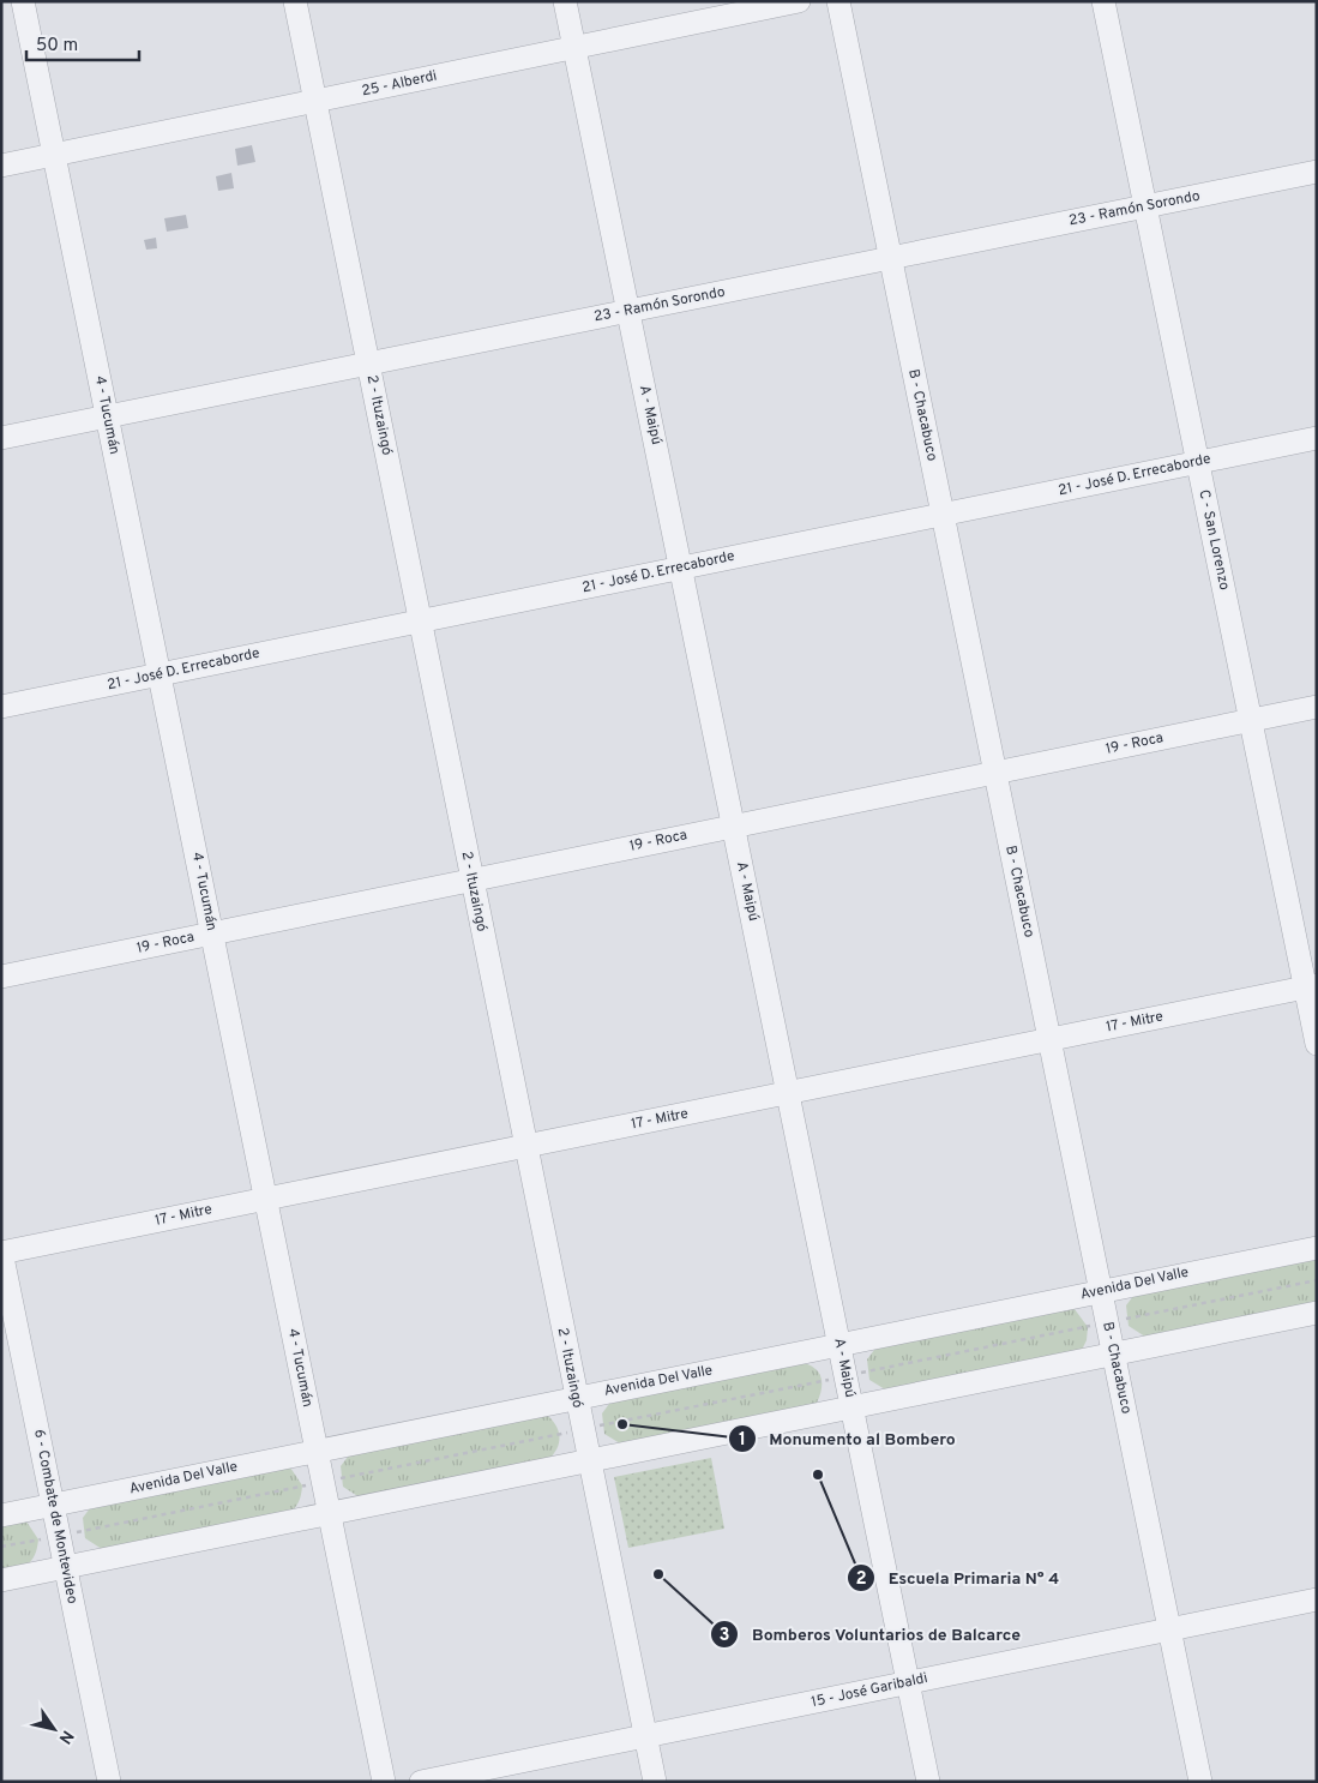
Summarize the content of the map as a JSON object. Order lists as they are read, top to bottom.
{
  "streets": {
    "street": [
      "25 - Alberdi",
      "23 - Ramón Sorondo",
      "4 - Tucumán",
      "2 - Ituzaingó",
      "A - Maipú",
      "B - Chacabuco",
      "21 - José D. Errecaborde",
      "C - San Lorenzo",
      "19 - Roca",
      "17 - Mitre",
      "Avenida Del Valle",
      "6 - Combate de Montevideo",
      "15 - José Garibaldi"
    ]
  },
  "crossings": [
    ["25 - Alberdi", "4 - Tucumán"],
    ["25 - Alberdi", "2 - Ituzaingó"],
    ["25 - Alberdi", "A - Maipú"],
    ["23 - Ramón Sorondo", "4 - Tucumán"],
    ["23 - Ramón Sorondo", "2 - Ituzaingó"],
    ["23 - Ramón Sorondo", "A - Maipú"],
    ["23 - Ramón Sorondo", "B - Chacabuco"],
    ["23 - Ramón Sorondo", "C - San Lorenzo"],
    ["4 - Tucumán", "21 - José D. Errecaborde"],
    ["4 - Tucumán", "19 - Roca"],
    ["4 - Tucumán", "17 - Mitre"],
    ["4 - Tucumán", "Avenida Del Valle"],
    ["2 - Ituzaingó", "21 - José D. Errecaborde"],
    ["2 - Ituzaingó", "19 - Roca"],
    ["2 - Ituzaingó", "17 - Mitre"],
    ["2 - Ituzaingó", "Avenida Del Valle"],
    ["2 - Ituzaingó", "15 - José Garibaldi"],
    ["A - Maipú", "21 - José D. Errecaborde"],
    ["A - Maipú", "19 - Roca"],
    ["A - Maipú", "17 - Mitre"],
    ["A - Maipú", "Avenida Del Valle"],
    ["A - Maipú", "15 - José Garibaldi"],
    ["B - Chacabuco", "21 - José D. Errecaborde"],
    ["B - Chacabuco", "19 - Roca"],
    ["B - Chacabuco", "17 - Mitre"],
    ["B - Chacabuco", "Avenida Del Valle"],
    ["B - Chacabuco", "15 - José Garibaldi"],
    ["21 - José D. Errecaborde", "C - San Lorenzo"],
    ["C - San Lorenzo", "19 - Roca"],
    ["C - San Lorenzo", "17 - Mitre"],
    ["17 - Mitre", "6 - Combate de Montevideo"],
    ["Avenida Del Valle", "6 - Combate de Montevideo"]
  ],
  "places": ["Monumento al Bombero", "Escuela Primaria N° 4", "Bomberos Voluntarios de Balcarce"],
  "scale_bar": "50 m",
  "north": "bottom right"
}
